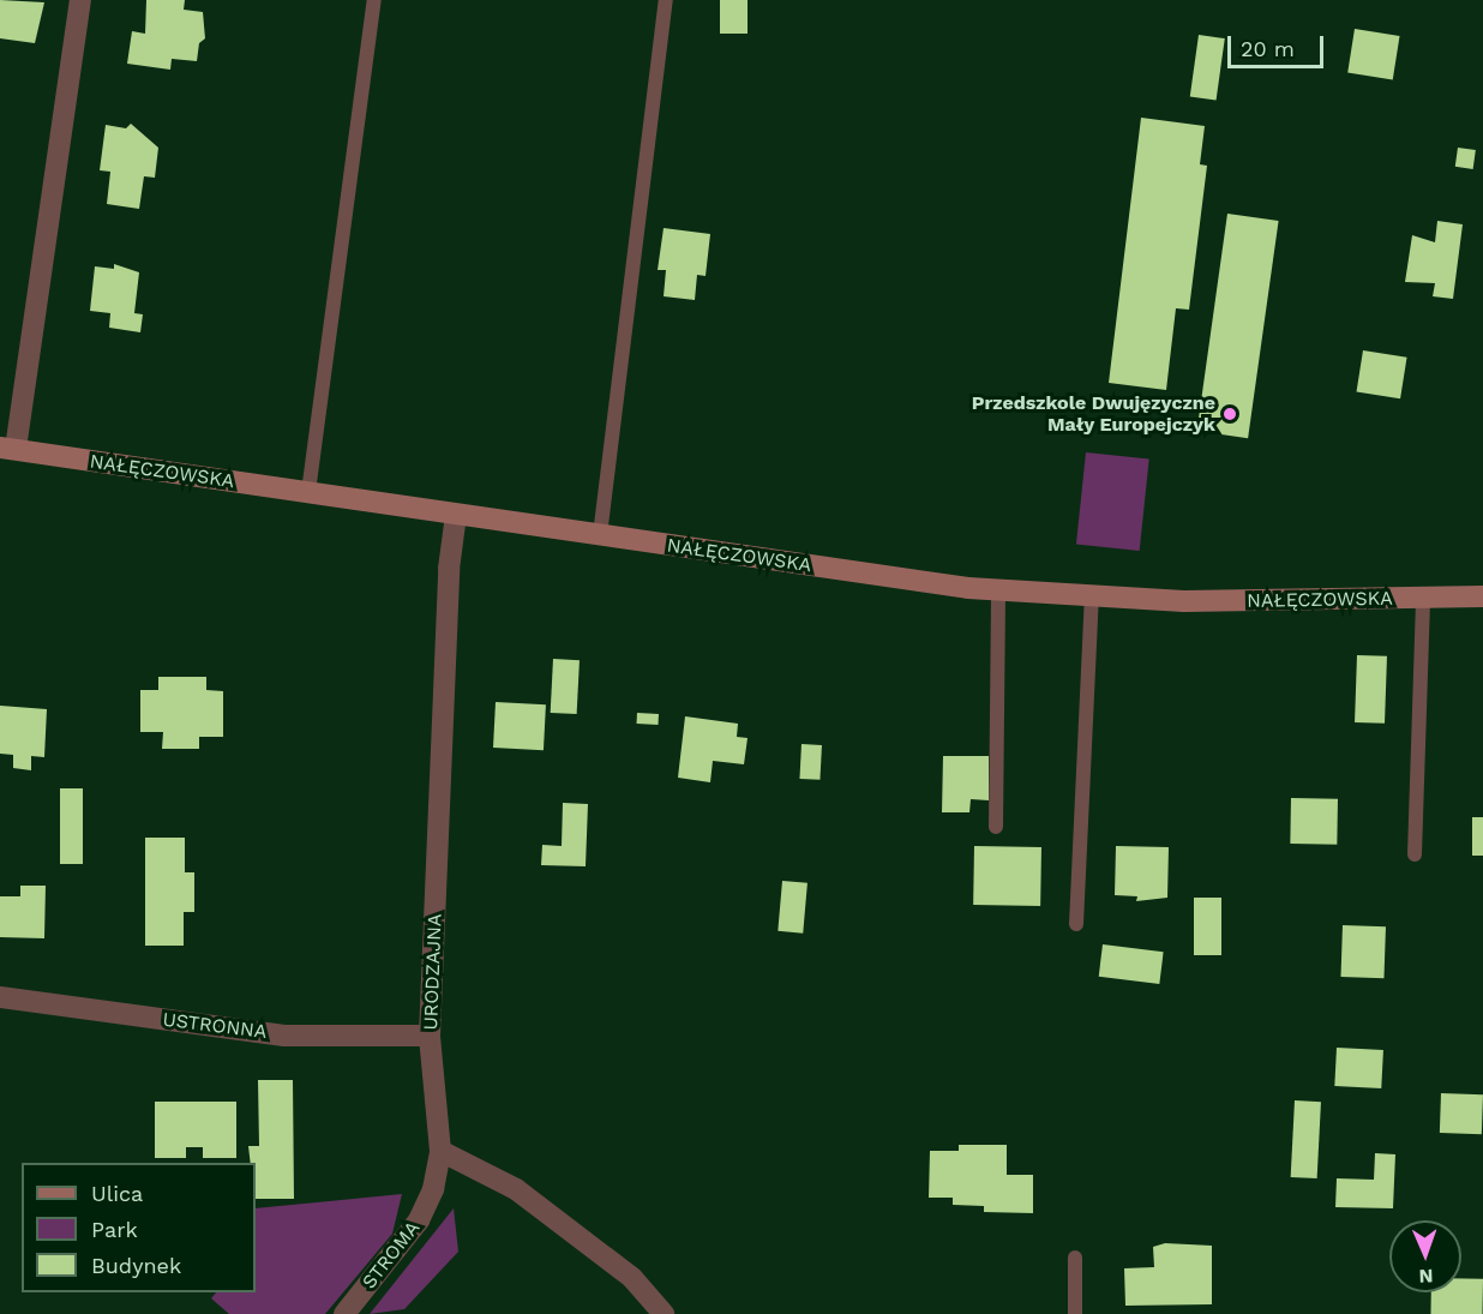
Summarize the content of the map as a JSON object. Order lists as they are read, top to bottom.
{
  "streets": {
    "main road": ["NAŁĘCZOWSKA"],
    "street": ["URODZAJNA", "USTRONNA", "STROMA"]
  },
  "crossings": [
    ["NAŁĘCZOWSKA", "URODZAJNA"],
    ["URODZAJNA", "USTRONNA"],
    ["URODZAJNA", "STROMA"]
  ],
  "places": ["Przedszkole Dwujęzyczne Mały Europejczyk"],
  "legend": ["Ulica", "Park", "Budynek"],
  "scale_bar": "20 m",
  "north": "bottom"
}
